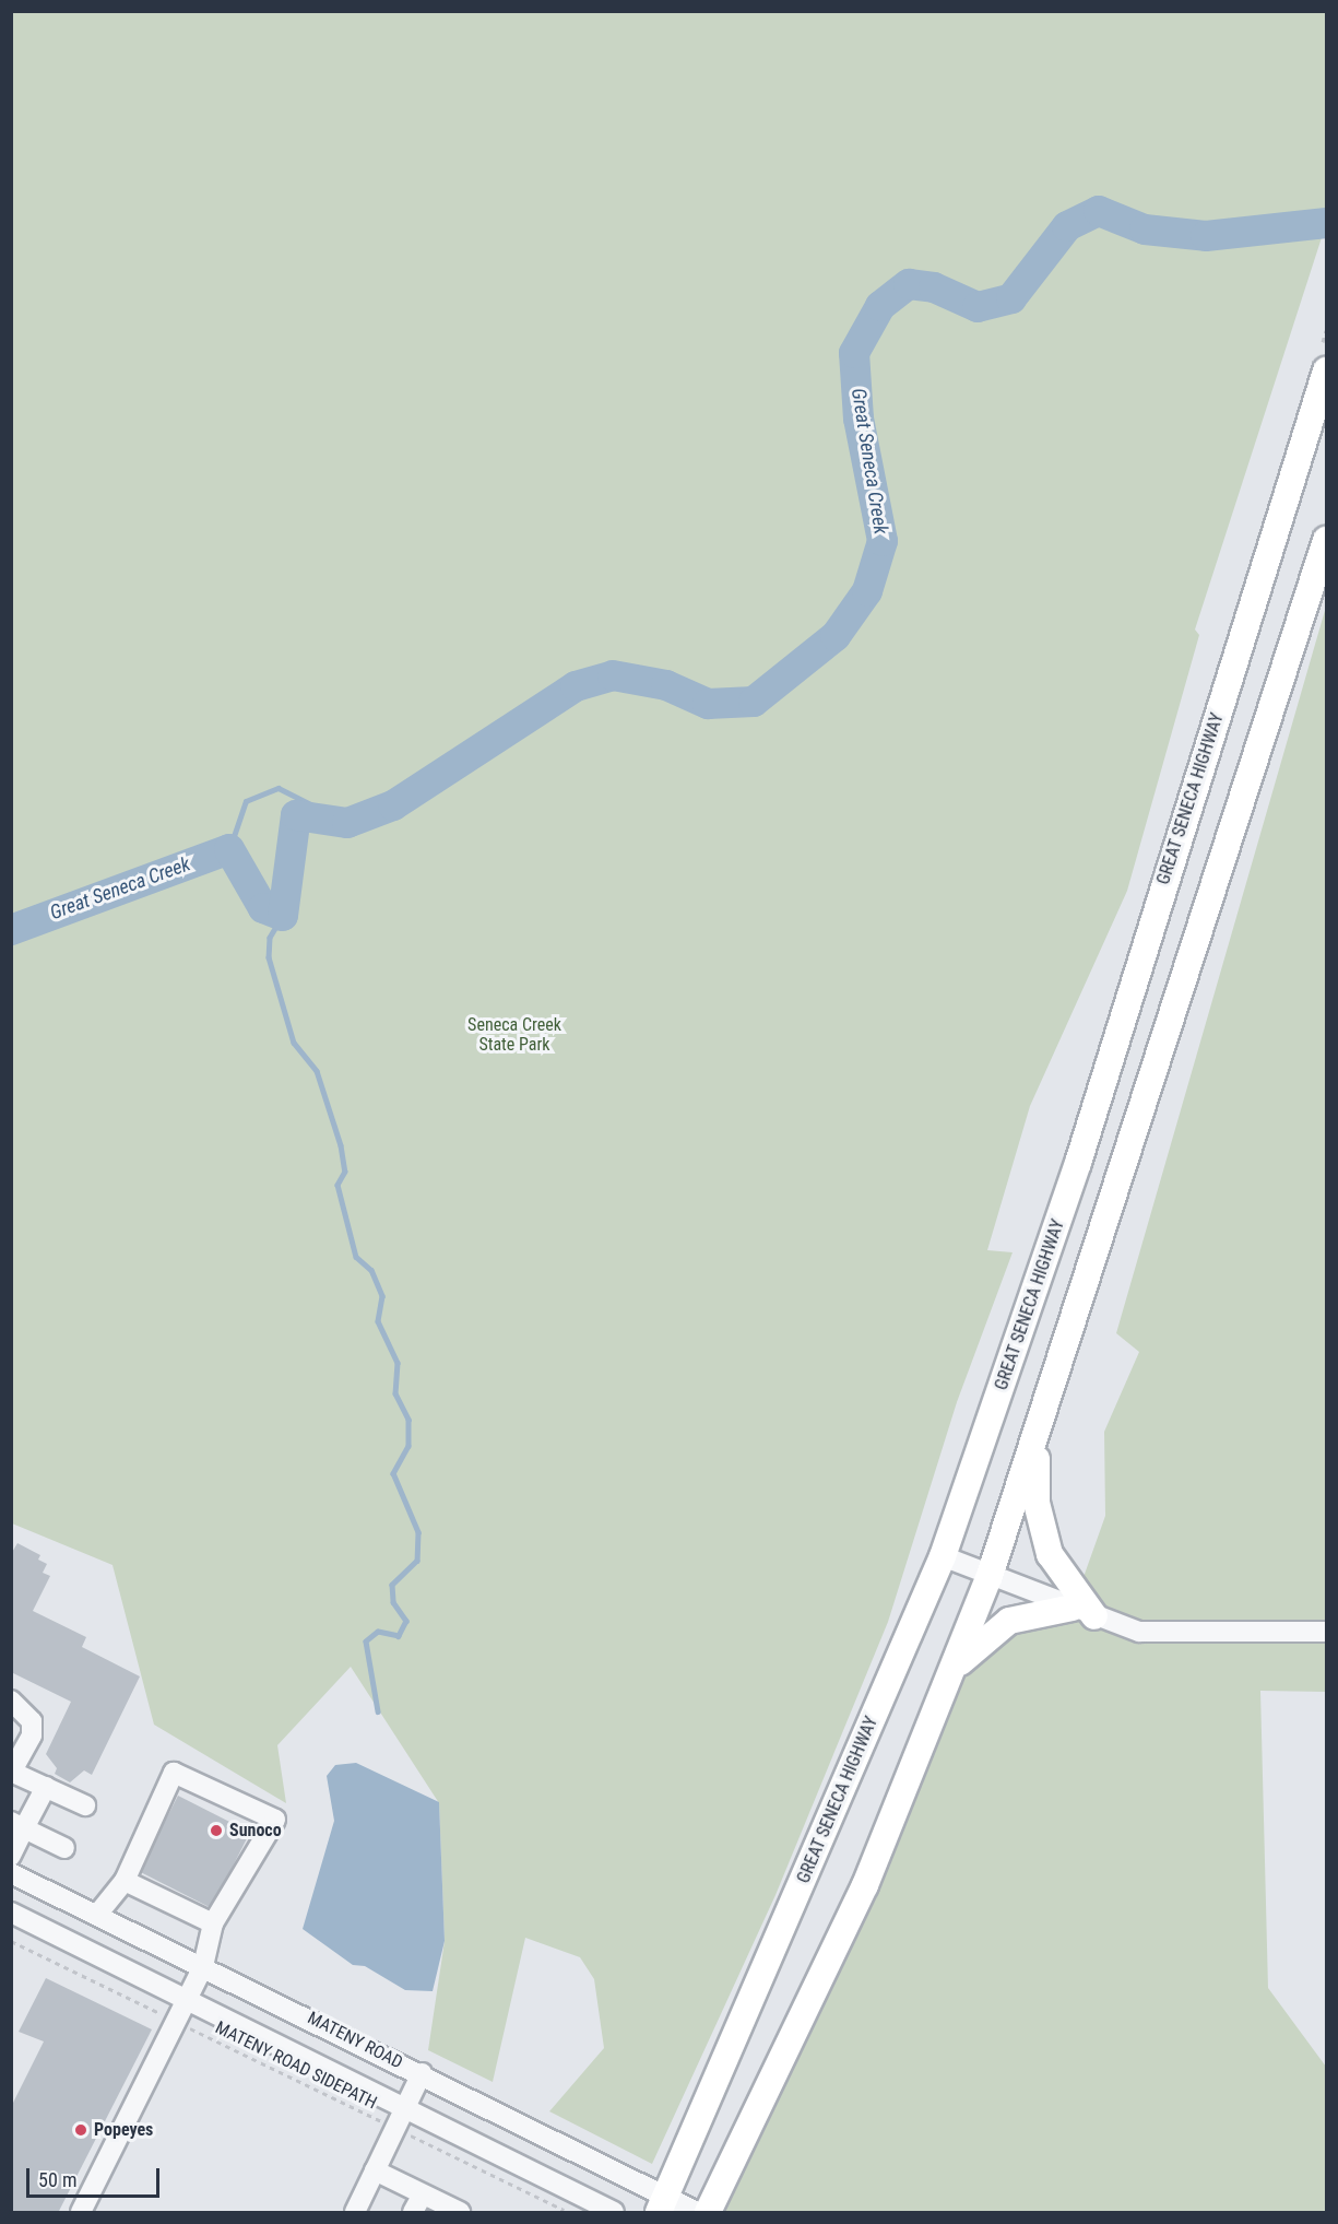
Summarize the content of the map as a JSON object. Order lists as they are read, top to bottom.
{
  "streets": {
    "main road": ["GREAT SENECA HIGHWAY"],
    "street": ["MATENY ROAD"],
    "path": ["MATENY ROAD SIDEPATH"]
  },
  "crossings": [
    ["GREAT SENECA HIGHWAY", "MATENY ROAD"]
  ],
  "water": ["Great Seneca Creek"],
  "parks": ["Seneca Creek State Park"],
  "places": ["Sunoco", "Popeyes"],
  "scale_bar": "50 m"
}
